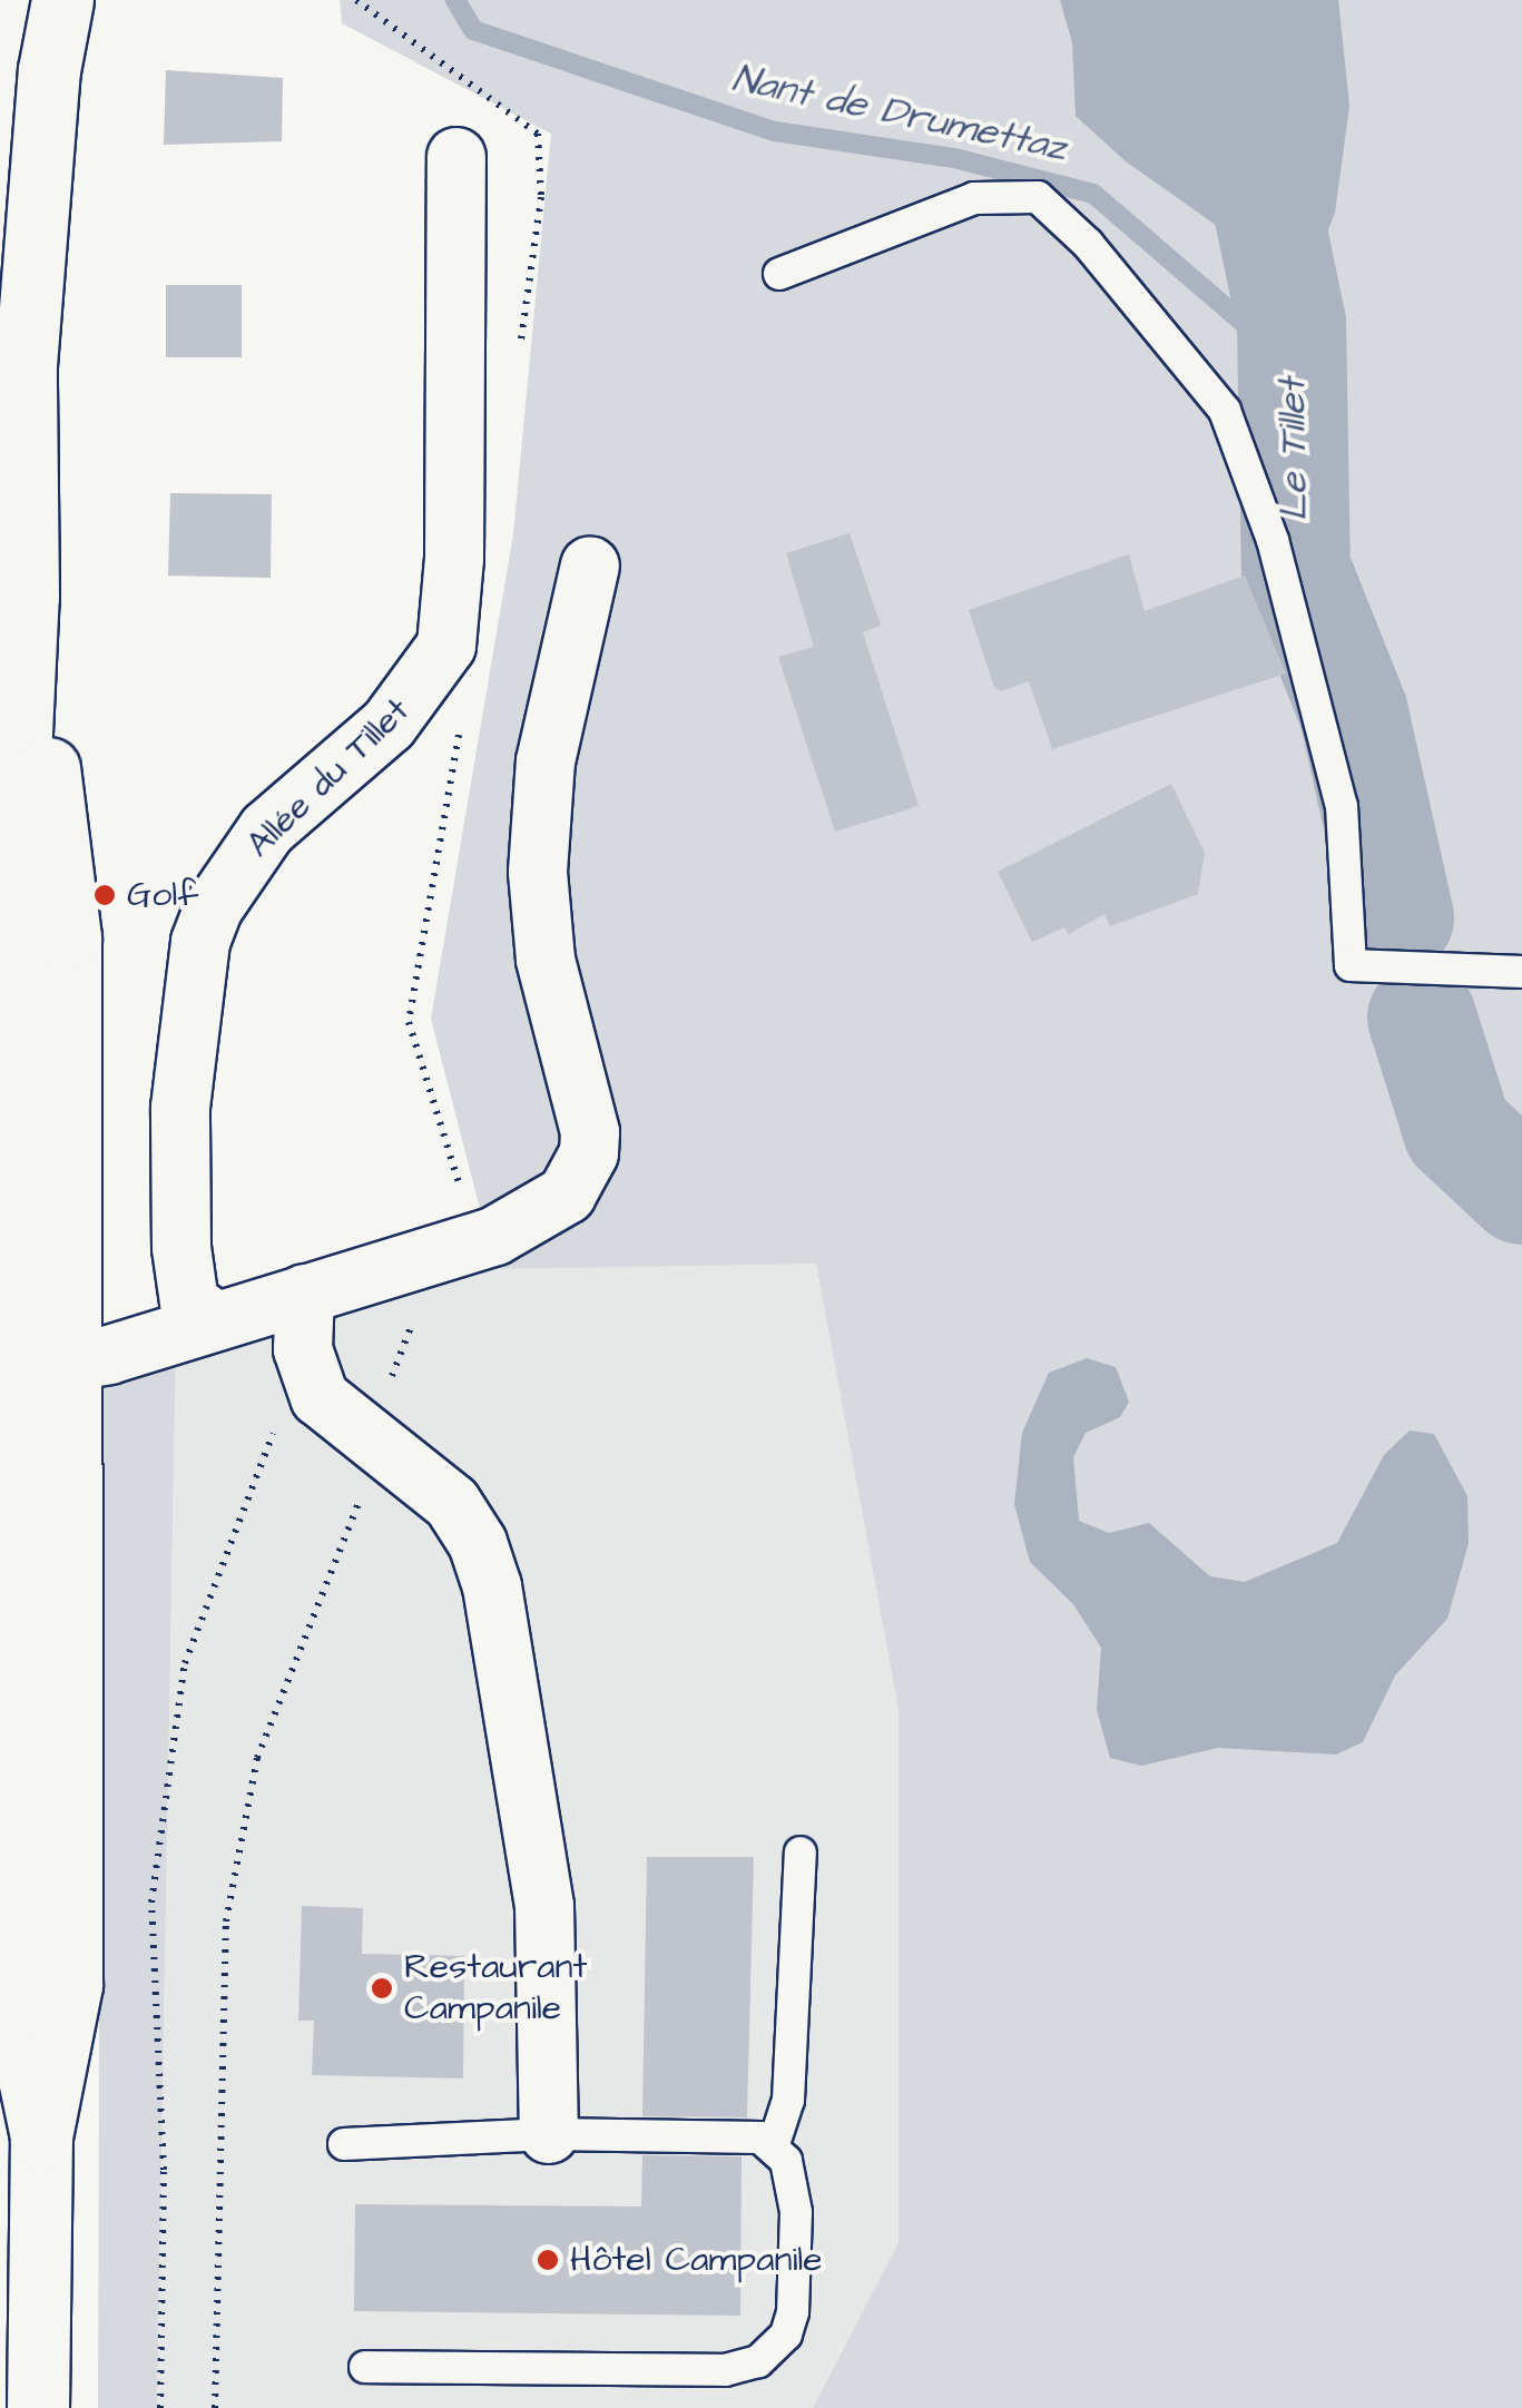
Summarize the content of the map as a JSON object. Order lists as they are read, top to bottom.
{
  "streets": {
    "street": ["Allée du Tillet"]
  },
  "water": ["Nant de Drumettaz", "Le Tillet"],
  "places": ["Golf", "Restaurant Campanile", "Hôtel Campanile"]
}
